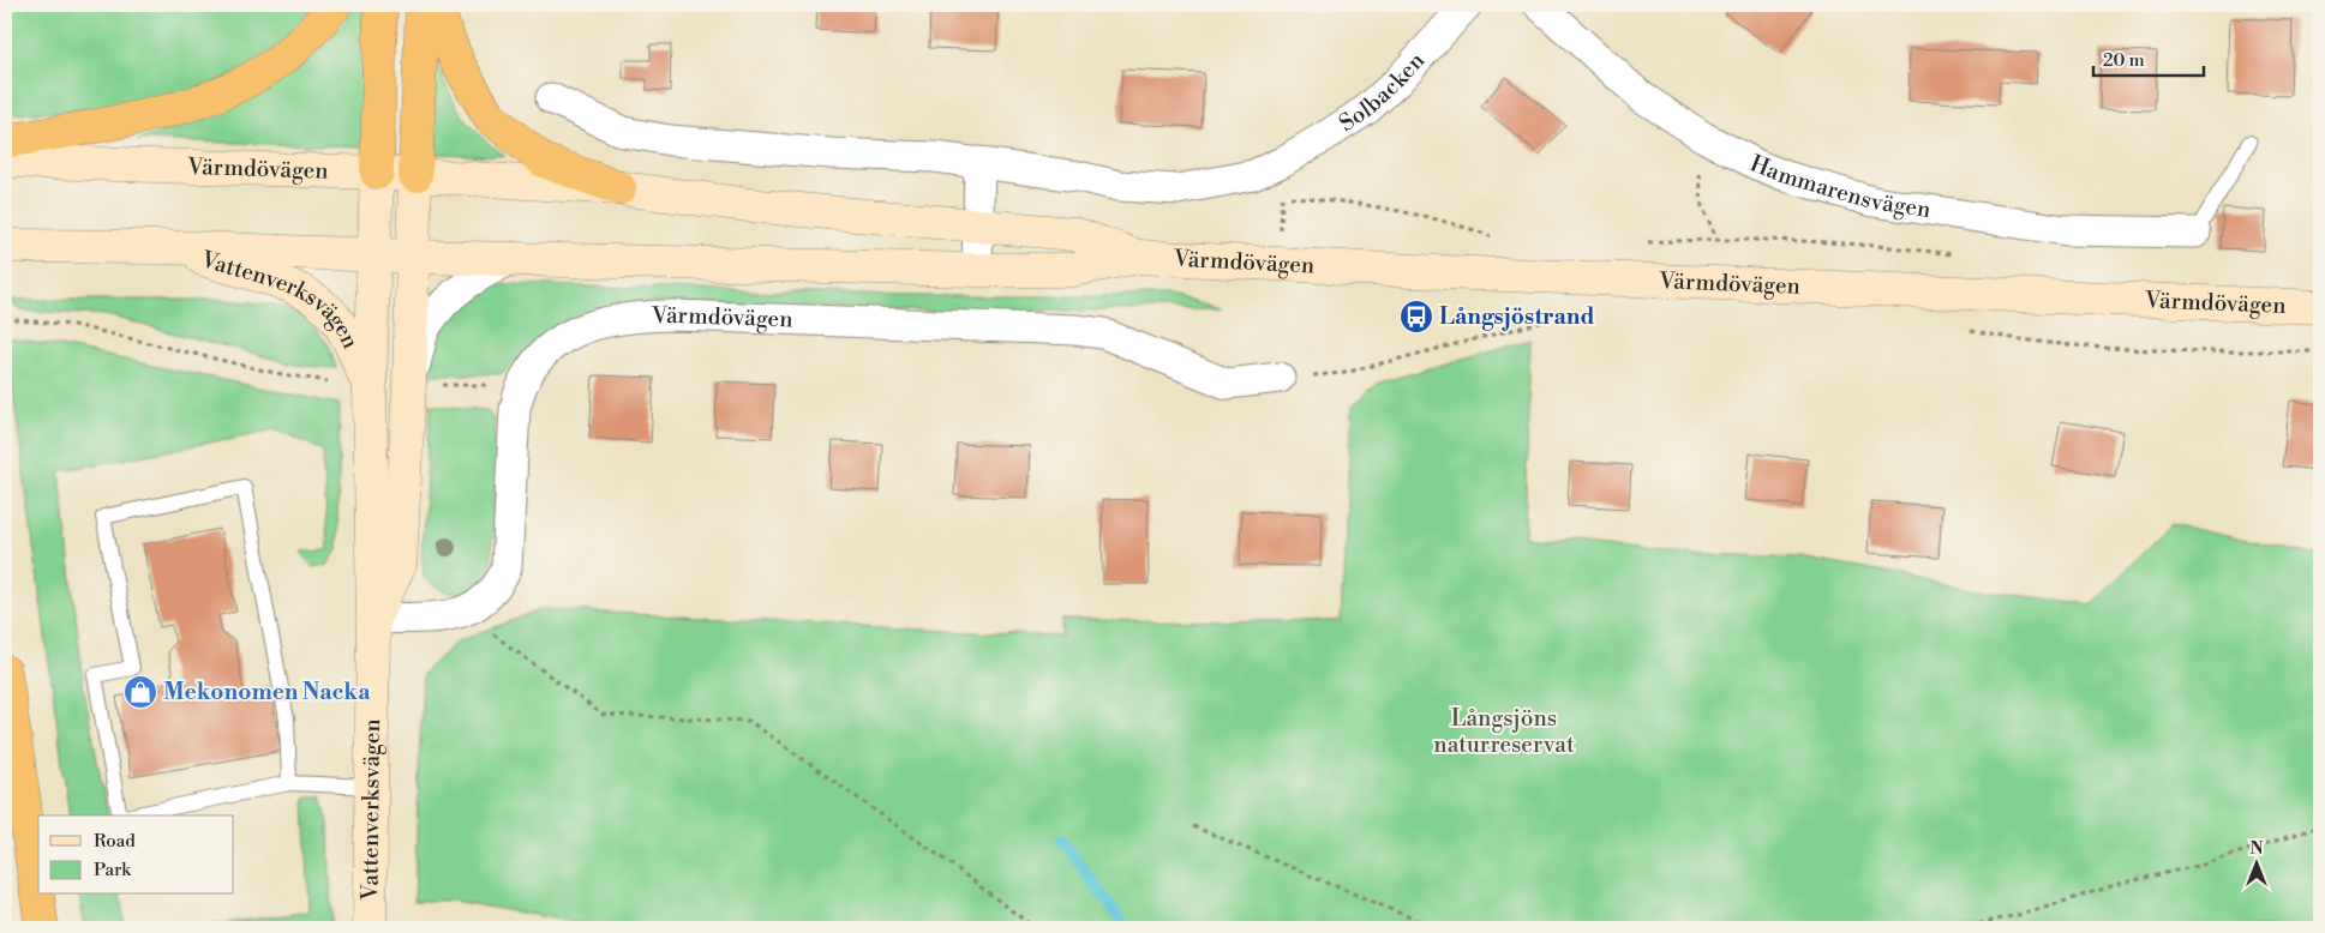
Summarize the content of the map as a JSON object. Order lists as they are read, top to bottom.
{
  "streets": {
    "main road": ["Värmdövägen", "Vattenverksvägen"],
    "street": ["Solbacken", "Hammarensvägen"]
  },
  "crossings": [
    ["Värmdövägen", "Vattenverksvägen"]
  ],
  "parks": ["Långsjöns naturreservat"],
  "places": {
    "bus stop": ["Långsjöstrand"],
    "shop": ["Mekonomen Nacka"]
  },
  "legend": ["Road", "Park"],
  "scale_bar": "20 m",
  "north": "top"
}
